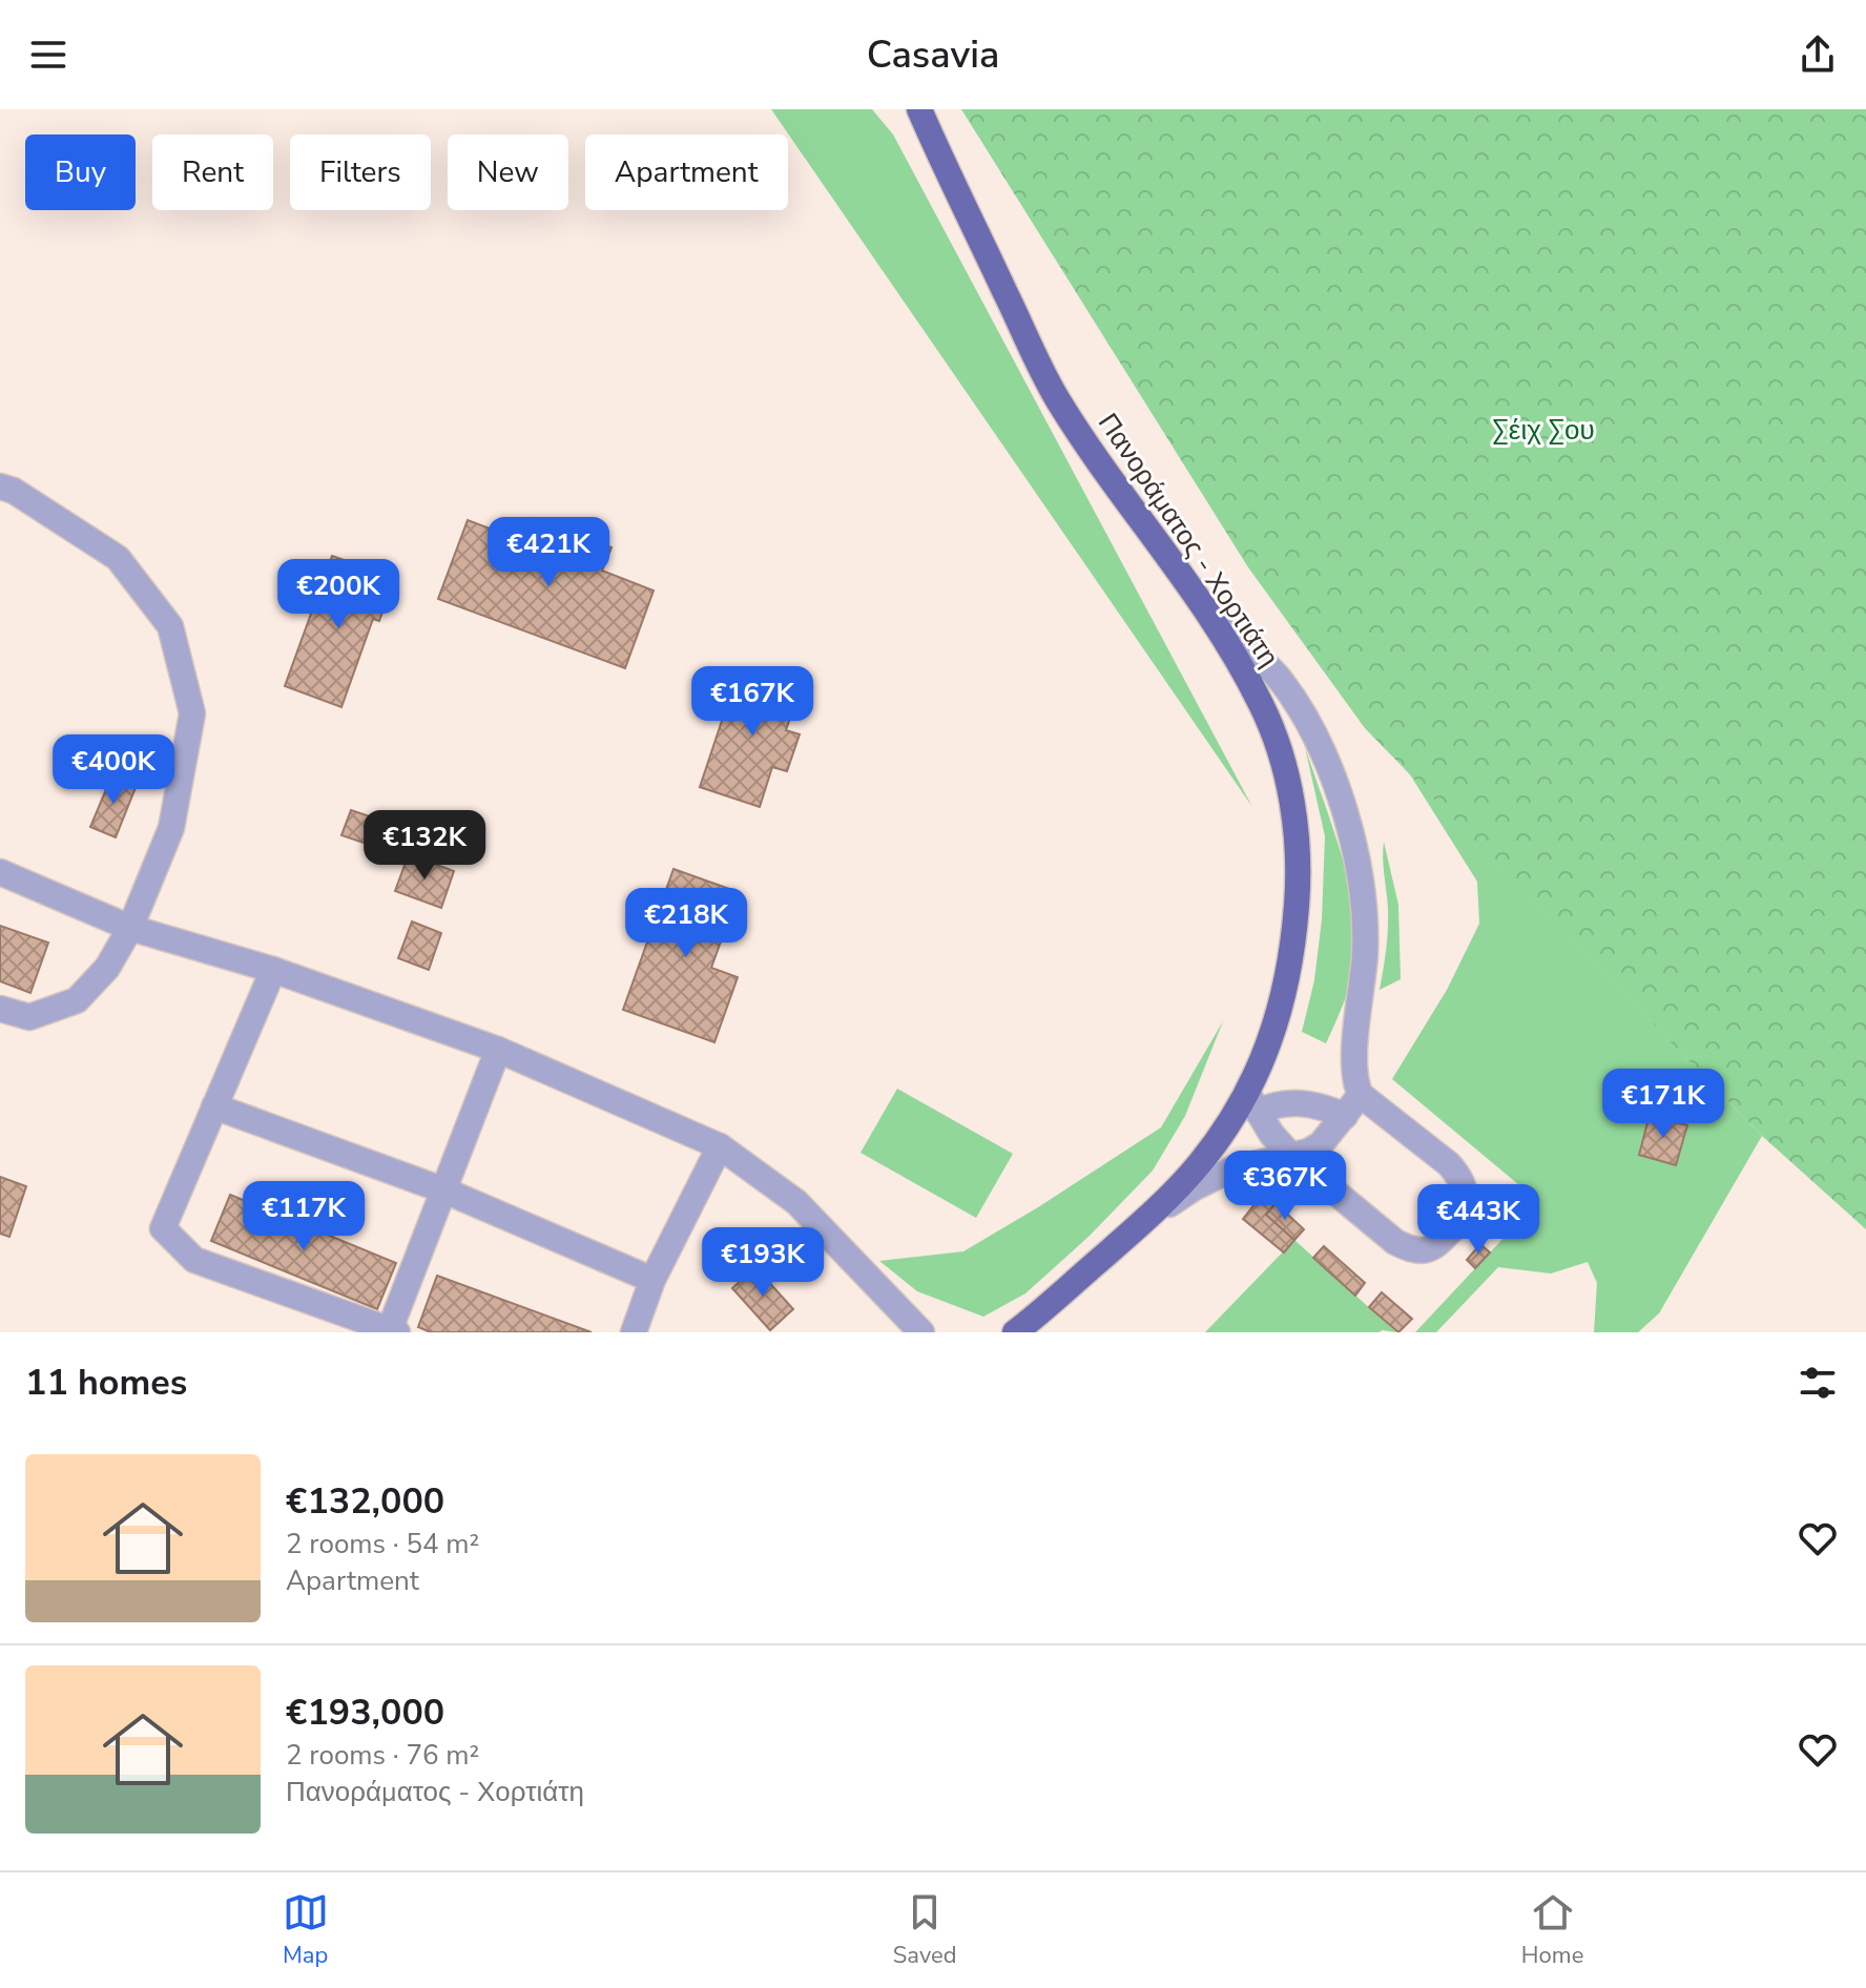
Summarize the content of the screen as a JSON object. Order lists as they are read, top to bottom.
{
  "streets": {
    "main road": ["Πανοράματος - Χορτιάτη"]
  },
  "parks": ["Σέιχ Σου"],
  "page": {
    "header": "Casavia",
    "chip": [
      "Buy",
      "Rent",
      "Filters",
      "New",
      "Apartment"
    ],
    "price": [
      "€421K",
      "€200K",
      "€167K",
      "€400K",
      "€132K",
      "€218K",
      "€171K",
      "€367K",
      "€117K",
      "€443K",
      "€193K"
    ],
    "heading": "11 homes",
    "list": [
      {
        "name": "€132,000",
        "note": "2 rooms · 54 m² · Apartment"
      },
      {
        "name": "€193,000",
        "note": "2 rooms · 76 m² · Πανοράματος - Χορτιάτη"
      }
    ],
    "tabs": ["Map", "Saved", "Home"]
  }
}
